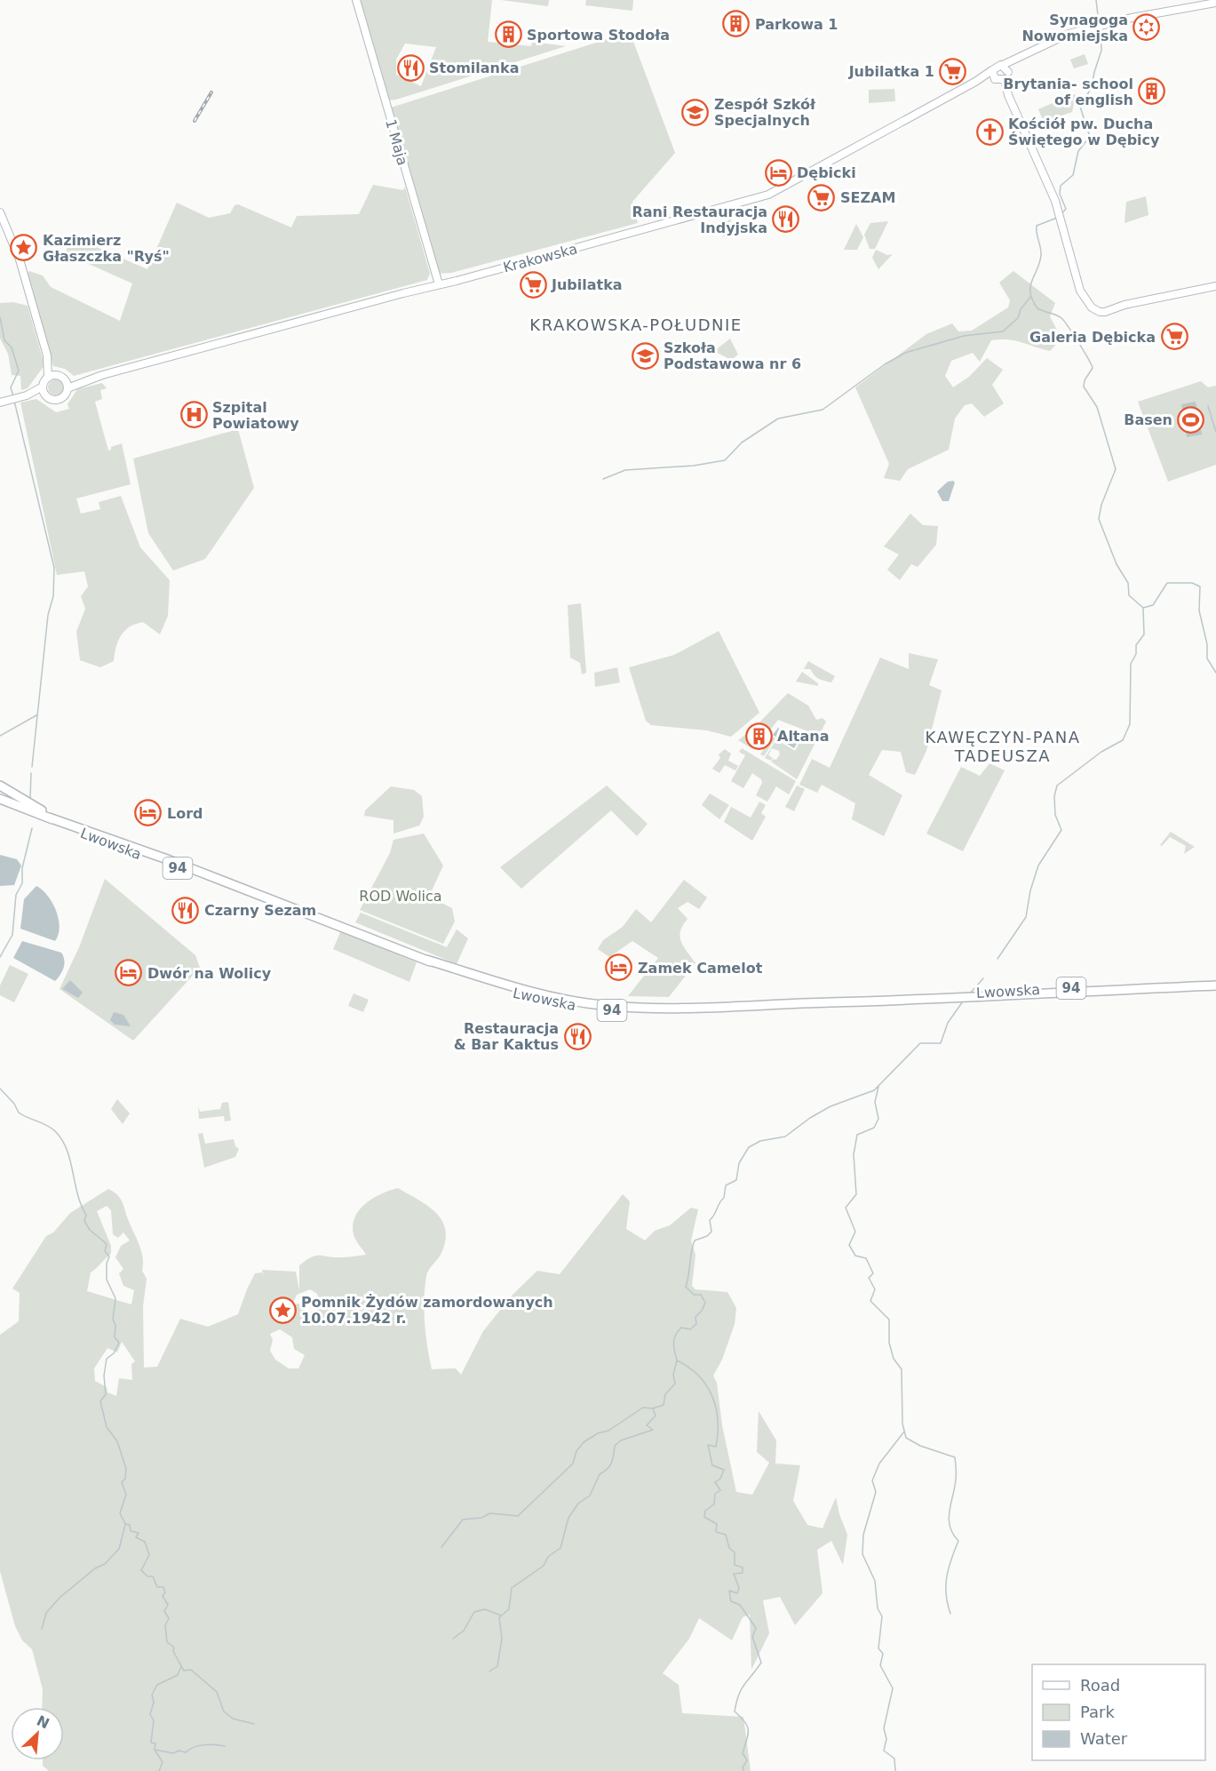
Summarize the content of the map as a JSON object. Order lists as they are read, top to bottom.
{
  "streets": {
    "main road": ["Lwowska", "94"],
    "street": ["1 Maja", "Krakowska"]
  },
  "crossings": [
    ["1 Maja", "Krakowska"]
  ],
  "districts": ["KRAKOWSKA-POŁUDNIE", "KAWĘCZYN-PANA TADEUSZA"],
  "parks": ["ROD Wolica"],
  "places": {
    "building": [
      "Parkowa 1",
      "Sportowa Stodoła",
      "Brytania- school of english",
      "Altana"
    ],
    "synagogue": ["Synagoga Nowomiejska"],
    "restaurant": [
      "Stomilanka",
      "Rani Restauracja Indyjska",
      "Czarny Sezam",
      "Restauracja & Bar Kaktus"
    ],
    "supermarket": [
      "Jubilatka 1",
      "SEZAM",
      "Jubilatka",
      "Galeria Dębicka"
    ],
    "school or university": ["Zespół Szkół Specjalnych", "Szkoła Podstawowa nr 6"],
    "church": ["Kościół pw. Ducha Świętego w Dębicy"],
    "hotel": [
      "Dębicki",
      "Lord",
      "Zamek Camelot",
      "Dwór na Wolicy"
    ],
    "place": ["Kazimierz Głaszczka \"Ryś\"", "Pomnik Żydów zamordowanych 10.07.1942 r."],
    "hospital": ["Szpital Powiatowy"],
    "sports": ["Basen"]
  },
  "legend": ["Road", "Park", "Water"],
  "north": "top right"
}
